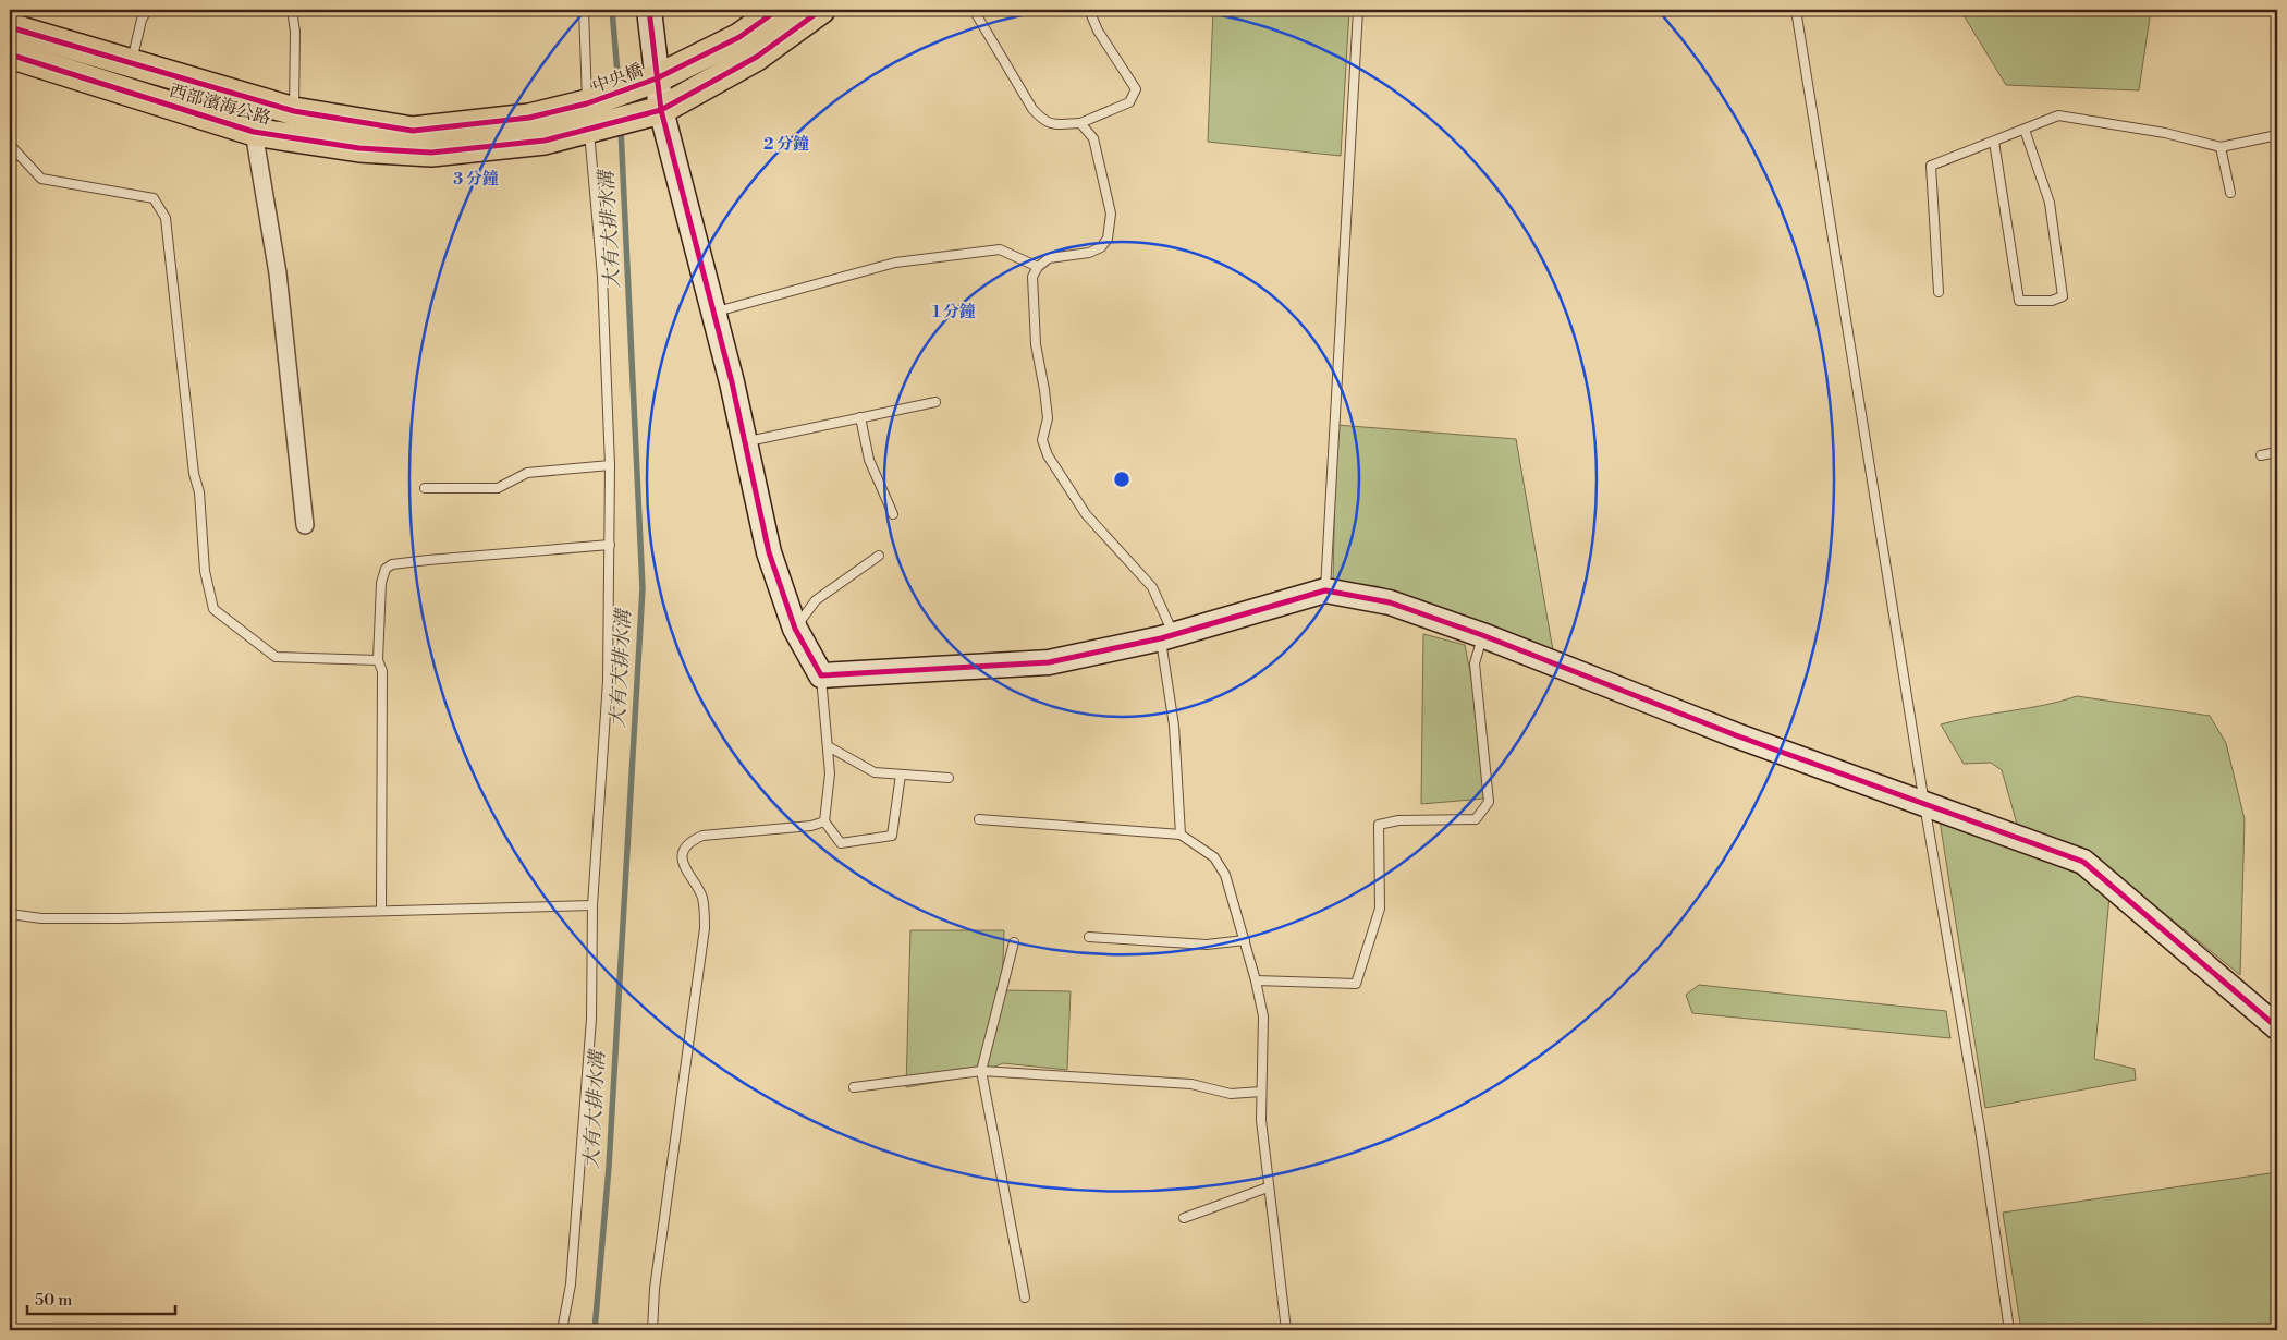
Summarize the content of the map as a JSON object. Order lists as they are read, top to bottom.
{
  "streets": {
    "main road": ["中央橋", "西部濱海公路"]
  },
  "crossings": [
    ["中央橋", "西部濱海公路"]
  ],
  "water": ["大有大排水溝"],
  "scale_bar": "50 m",
  "rings": ["2 分鐘", "3 分鐘", "1 分鐘"]
}
